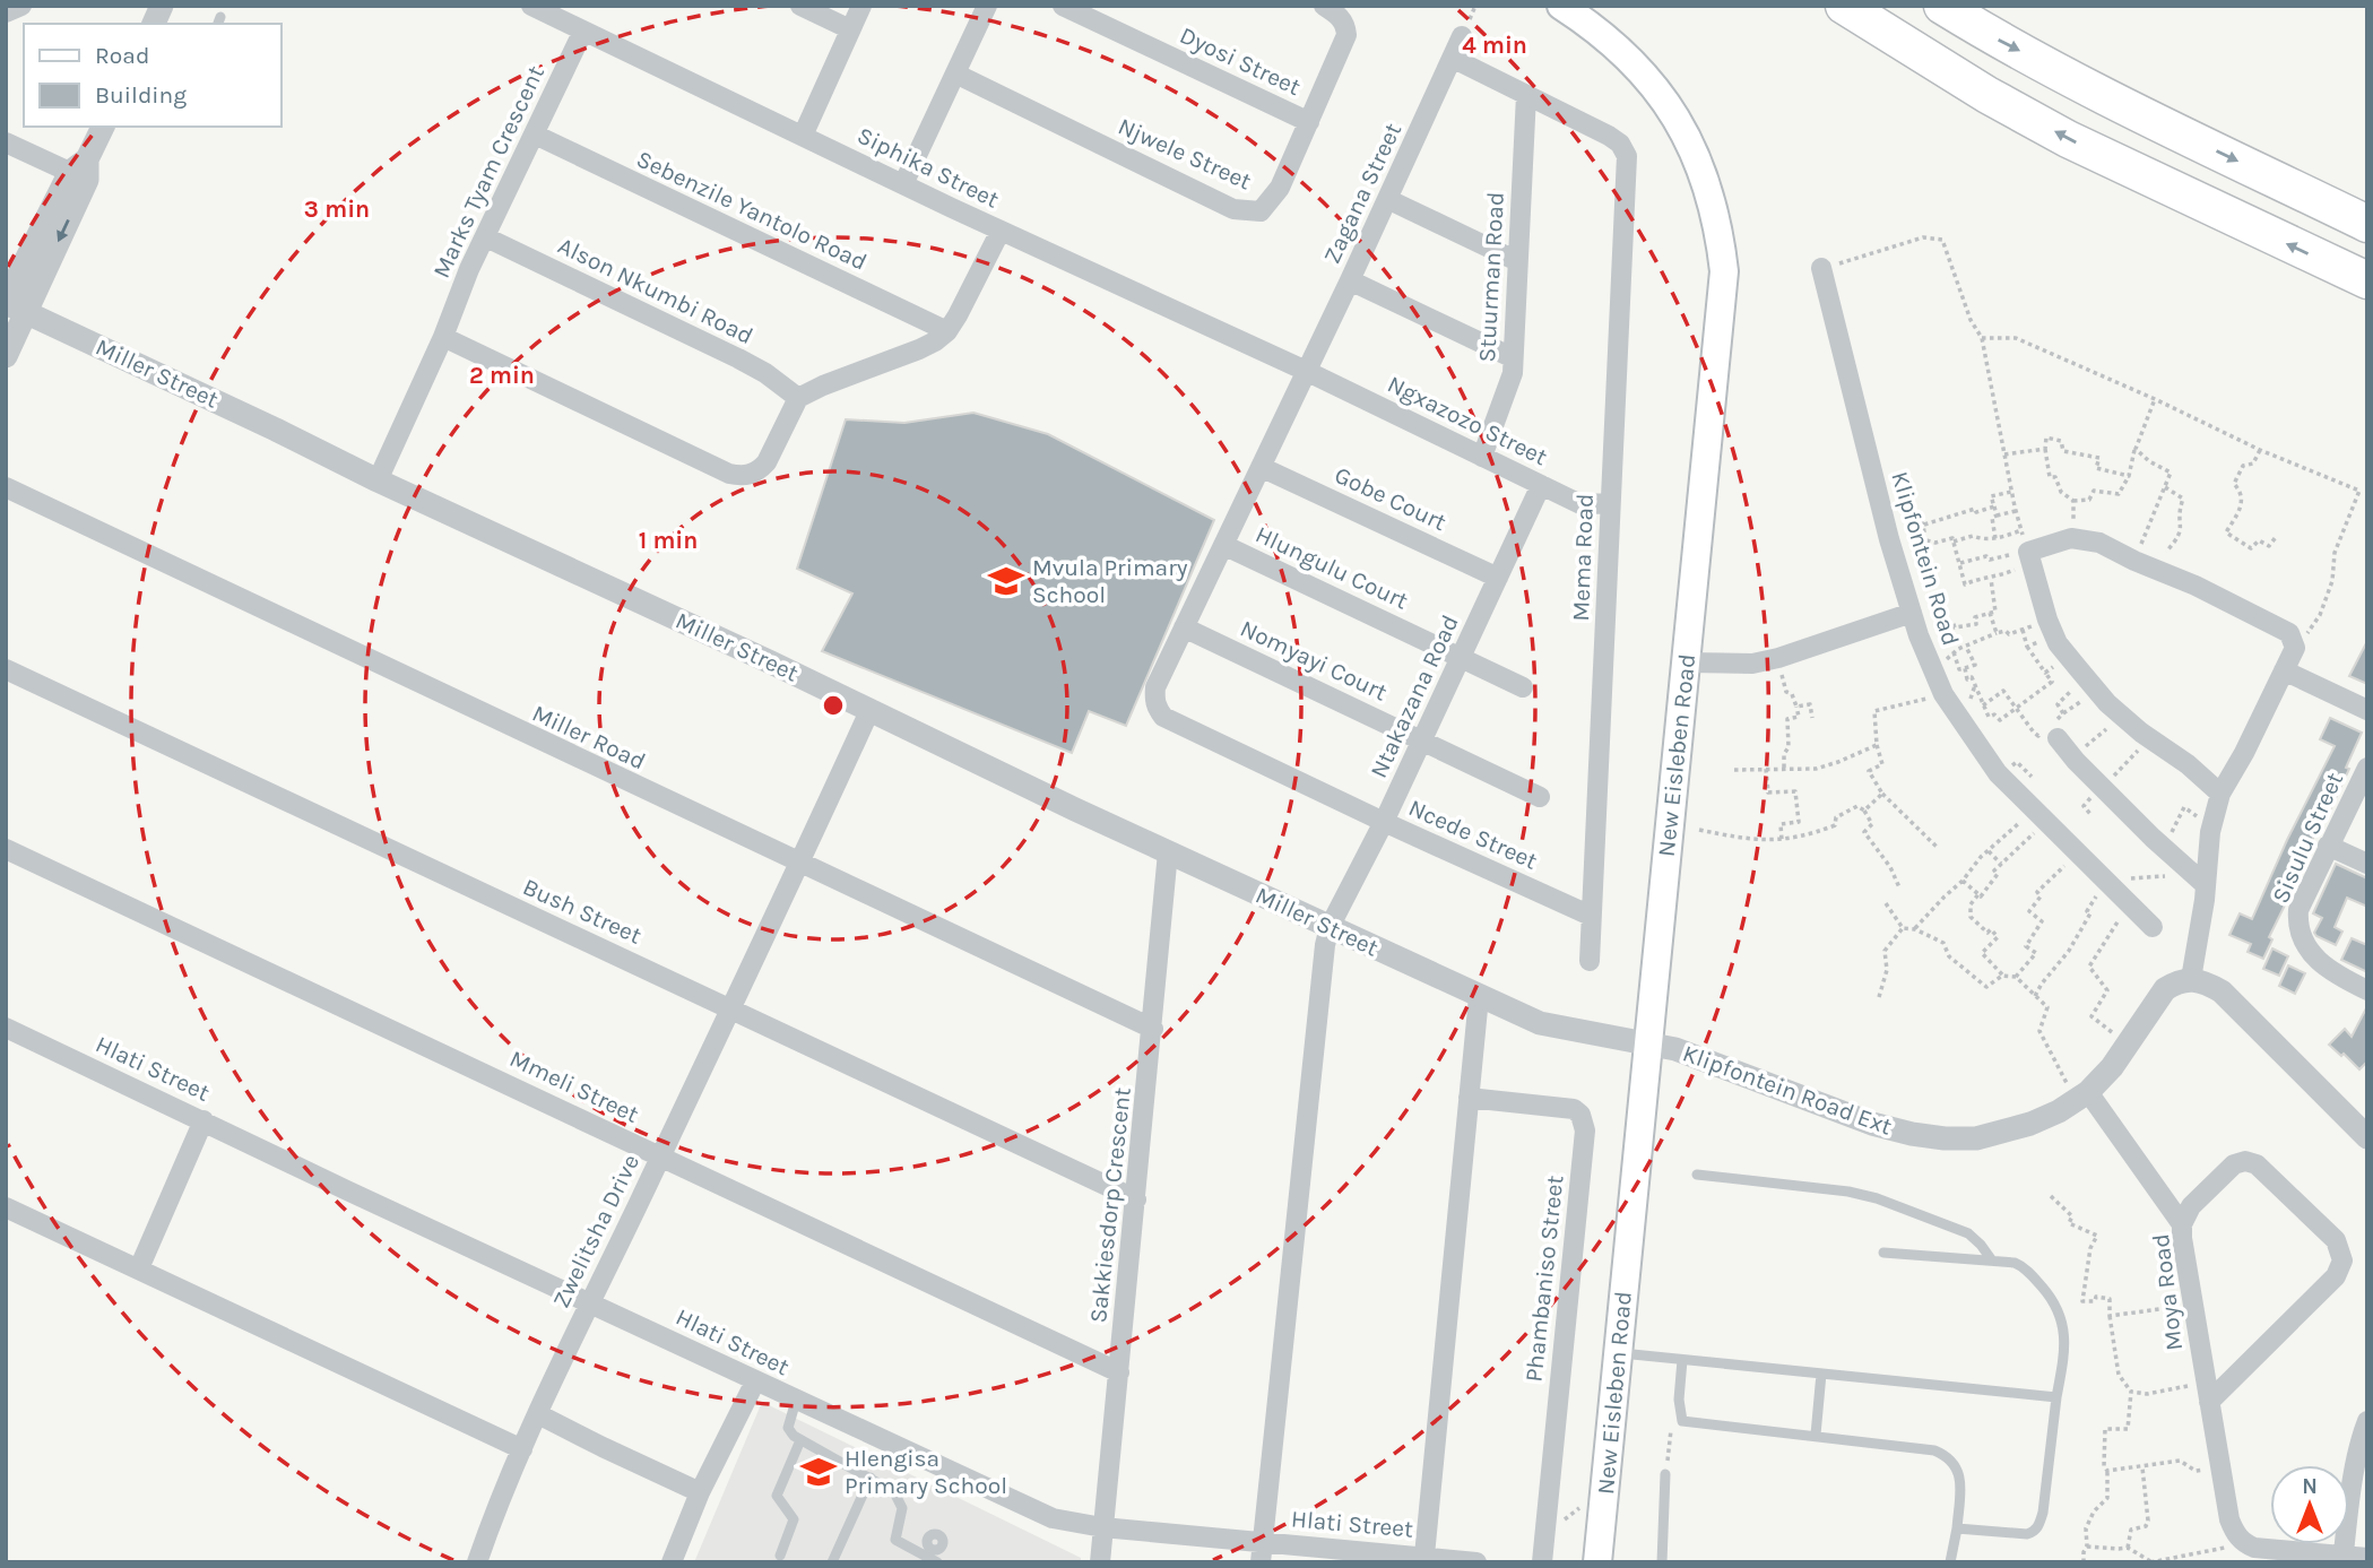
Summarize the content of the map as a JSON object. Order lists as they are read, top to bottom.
{
  "streets": {
    "main road": ["New Eisleben Road"],
    "street": [
      "Dyosi Street",
      "Njwele Street",
      "Siphika Street",
      "Marks Tyam Crescent",
      "Zagana Street",
      "Sebenzile Yantolo Road",
      "Stuurman Road",
      "Alson Nkumbi Road",
      "Miller Street",
      "Ngxazozo Street",
      "Gobe Court",
      "Mema Road",
      "Klipfontein Road",
      "Hlungulu Court",
      "Nomyayi Court",
      "Ntakazana Road",
      "Miller Road",
      "Ncede Street",
      "Sisulu Street",
      "Bush Street",
      "Hlati Street",
      "Mmeli Street",
      "Klipfontein Road Ext",
      "Sakkiesdorp Crescent",
      "Zwelitsha Drive",
      "Phambaniso Street",
      "Moya Road"
    ]
  },
  "crossings": [
    ["Dyosi Street", "Njwele Street"],
    ["Siphika Street", "Marks Tyam Crescent"],
    ["Siphika Street", "Zagana Street"],
    ["Siphika Street", "Ngxazozo Street"],
    ["Marks Tyam Crescent", "Sebenzile Yantolo Road"],
    ["Marks Tyam Crescent", "Alson Nkumbi Road"],
    ["Marks Tyam Crescent", "Miller Street"],
    ["Zagana Street", "Ngxazozo Street"],
    ["Zagana Street", "Gobe Court"],
    ["Zagana Street", "Hlungulu Court"],
    ["Zagana Street", "Nomyayi Court"],
    ["Zagana Street", "Ncede Street"],
    ["Stuurman Road", "Ngxazozo Street"],
    ["Stuurman Road", "Mema Road"],
    ["Miller Street", "Ntakazana Road"],
    ["Miller Street", "New Eisleben Road"],
    ["Miller Street", "Klipfontein Road Ext"],
    ["Miller Street", "Sakkiesdorp Crescent"],
    ["Miller Street", "Zwelitsha Drive"],
    ["Ngxazozo Street", "Mema Road"],
    ["Ngxazozo Street", "Ntakazana Road"],
    ["Gobe Court", "Ntakazana Road"],
    ["Mema Road", "Ncede Street"],
    ["Hlungulu Court", "Ntakazana Road"],
    ["Nomyayi Court", "Ntakazana Road"],
    ["Ntakazana Road", "Ncede Street"],
    ["Miller Road", "Sakkiesdorp Crescent"],
    ["Miller Road", "Zwelitsha Drive"],
    ["New Eisleben Road", "Klipfontein Road Ext"],
    ["Bush Street", "Sakkiesdorp Crescent"],
    ["Bush Street", "Zwelitsha Drive"],
    ["Hlati Street", "Sakkiesdorp Crescent"],
    ["Hlati Street", "Zwelitsha Drive"],
    ["Mmeli Street", "Sakkiesdorp Crescent"],
    ["Mmeli Street", "Zwelitsha Drive"]
  ],
  "places": {
    "school or university": ["Mvula Primary School", "Hlengisa Primary School"]
  },
  "legend": ["Road", "Building"],
  "north": "top",
  "rings": [
    "4 min",
    "3 min",
    "2 min",
    "1 min"
  ]
}
